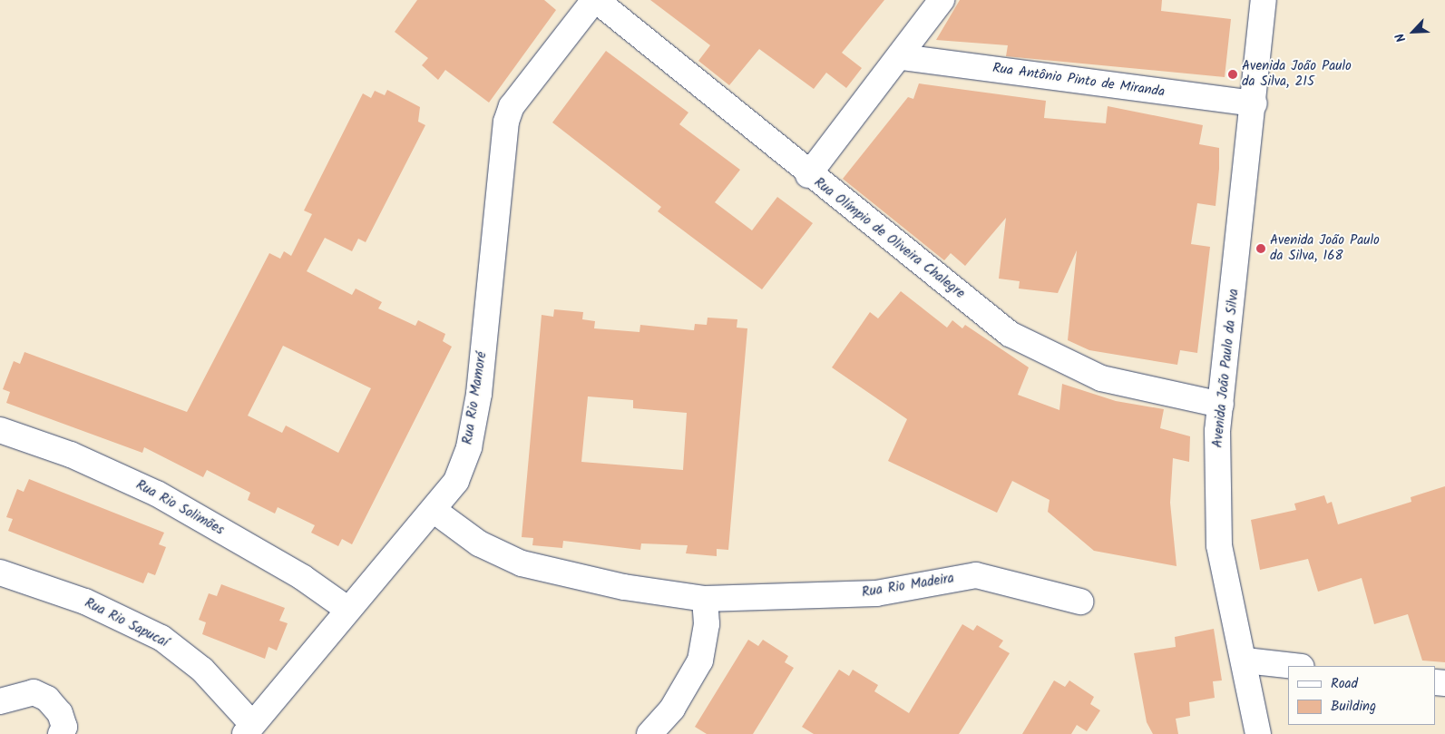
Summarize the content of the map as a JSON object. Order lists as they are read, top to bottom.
{
  "streets": {
    "street": [
      "Rua Antônio Pinto de Miranda",
      "Rua Olímpio de Oliveira Chalegre",
      "Avenida João Paulo da Silva",
      "Rua Rio Mamoré",
      "Rua Rio Solimões",
      "Rua Rio Madeira",
      "Rua Rio Sapucaí"
    ]
  },
  "crossings": [
    ["Rua Antônio Pinto de Miranda", "Avenida João Paulo da Silva"],
    ["Rua Olímpio de Oliveira Chalegre", "Avenida João Paulo da Silva"],
    ["Rua Olímpio de Oliveira Chalegre", "Rua Rio Mamoré"],
    ["Rua Rio Mamoré", "Rua Rio Solimões"],
    ["Rua Rio Mamoré", "Rua Rio Madeira"],
    ["Rua Rio Mamoré", "Rua Rio Sapucaí"]
  ],
  "places": ["Avenida João Paulo da Silva, 215", "Avenida João Paulo da Silva, 168"],
  "legend": ["Road", "Building"],
  "north": "bottom left"
}
